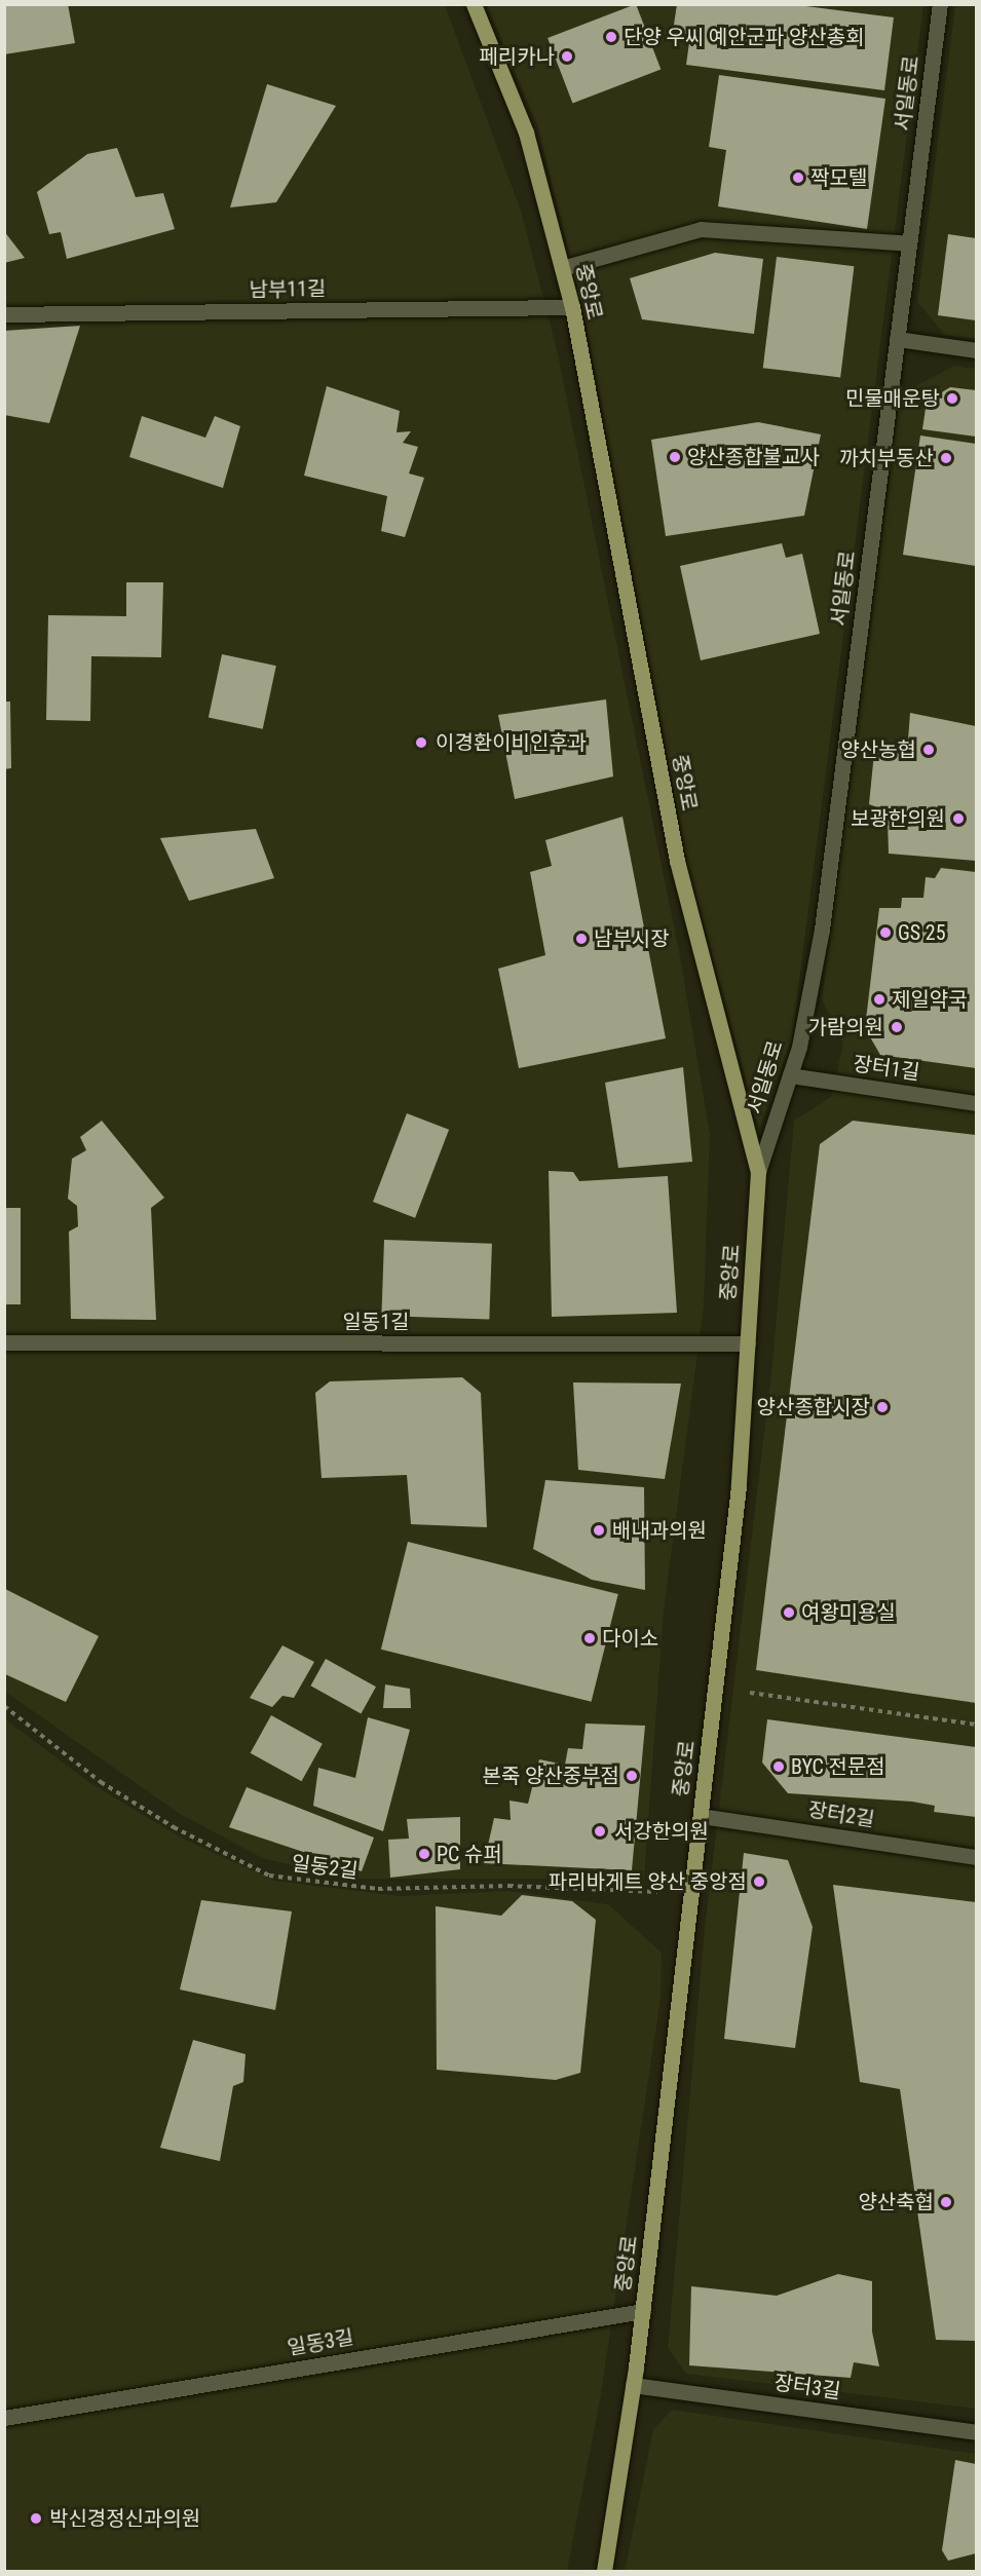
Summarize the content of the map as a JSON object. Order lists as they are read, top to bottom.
{
  "streets": {
    "main road": ["중앙로"],
    "street": [
      "서일동로",
      "남부11길",
      "장터1길",
      "일동1길",
      "장터2길",
      "일동3길",
      "장터3길"
    ],
    "path": ["일동2길"]
  },
  "crossings": [
    ["서일동로", "중앙로"],
    ["서일동로", "장터1길"],
    ["남부11길", "중앙로"],
    ["중앙로", "일동1길"],
    ["중앙로", "장터2길"],
    ["중앙로", "일동2길"],
    ["중앙로", "일동3길"],
    ["중앙로", "장터3길"]
  ],
  "places": [
    "단양 우씨 예안군파 양산총회",
    "페리카나",
    "짝모텔",
    "민물매운탕",
    "양산종합불교사",
    "까치부동산",
    "이경환이비인후과",
    "양산농협",
    "보광한의원",
    "GS 25",
    "남부시장",
    "제일약국",
    "가람의원",
    "양산종합시장",
    "배내과의원",
    "여왕미용실",
    "다이소",
    "BYC 전문점",
    "본죽 양산중부점",
    "서강한의원",
    "PC 슈퍼",
    "파리바게트 양산 중앙점",
    "양산축협",
    "박신경정신과의원"
  ]
}
